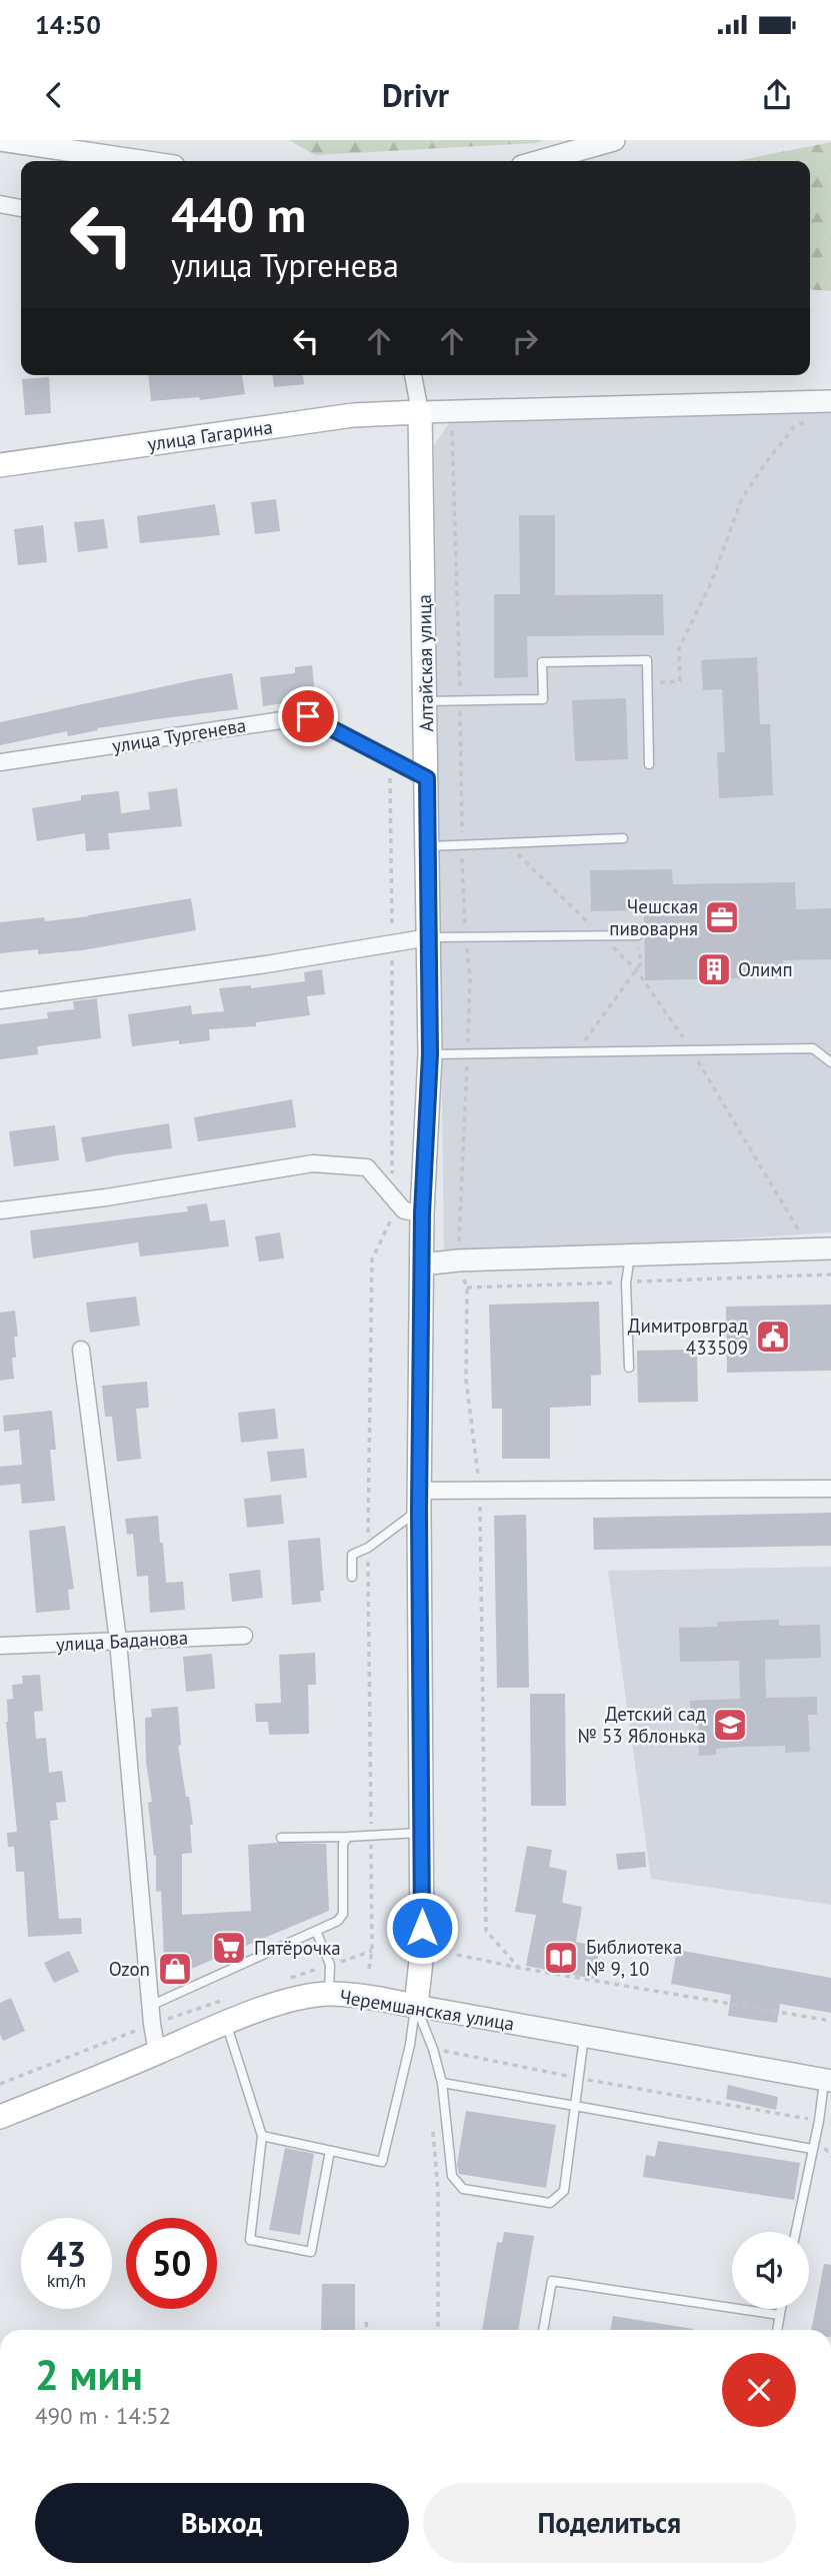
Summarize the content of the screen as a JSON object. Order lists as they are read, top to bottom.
{
  "streets": {
    "main road": ["улица Гагарина", "Алтайская улица", "Черемшанская улица"],
    "street": ["улица Тургенева", "улица Баданова"]
  },
  "crossings": [
    ["улица Гагарина", "Алтайская улица"],
    ["Алтайская улица", "улица Тургенева"],
    ["Алтайская улица", "Черемшанская улица"]
  ],
  "places": {
    "office": ["Чешская пивоварня"],
    "building": ["Олимп"],
    "public building": ["Димитровград 433509"],
    "school or university": ["Детский сад № 53 Яблонька"],
    "supermarket": ["Пятёрочка"],
    "library": ["Библиотека № 9, 10"],
    "shop": ["Ozon"]
  },
  "page": {
    "status": "14:50",
    "header": "Drivr",
    "turn": ["440 m", "улица Тургенева"],
    "speed": "43 km/h",
    "limit": "50",
    "heading": ["2 мин", "490 m · 14:52"],
    "buttons": ["Выход", "Поделиться"]
  }
}
